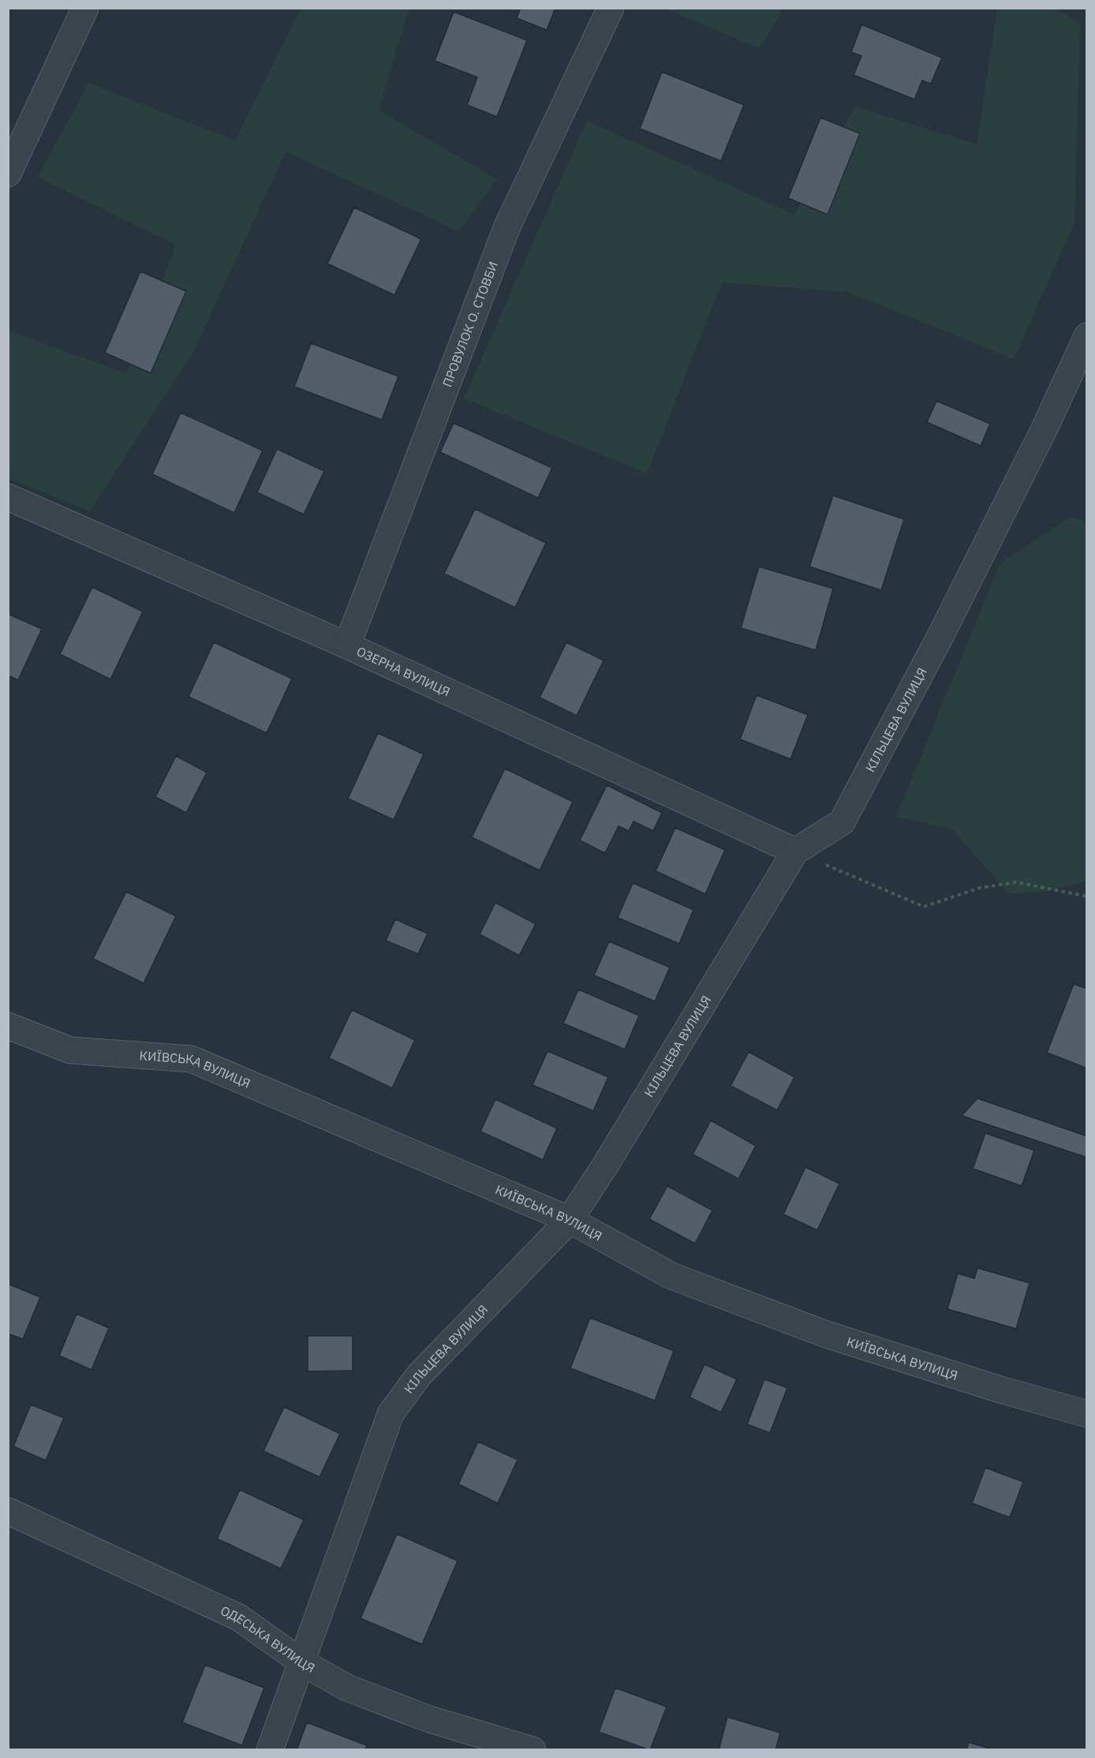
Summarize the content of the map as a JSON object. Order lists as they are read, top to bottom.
{
  "streets": {
    "street": [
      "ПРОВУЛОК О. СТОВБИ",
      "ОЗЕРНА ВУЛИЦЯ",
      "КІЛЬЦЕВА ВУЛИЦЯ",
      "КИЇВСЬКА ВУЛИЦЯ",
      "ОДЕСЬКА ВУЛИЦЯ"
    ]
  },
  "crossings": [
    ["ПРОВУЛОК О. СТОВБИ", "ОЗЕРНА ВУЛИЦЯ"],
    ["ОЗЕРНА ВУЛИЦЯ", "КІЛЬЦЕВА ВУЛИЦЯ"],
    ["КІЛЬЦЕВА ВУЛИЦЯ", "КИЇВСЬКА ВУЛИЦЯ"],
    ["КІЛЬЦЕВА ВУЛИЦЯ", "ОДЕСЬКА ВУЛИЦЯ"]
  ]
}
